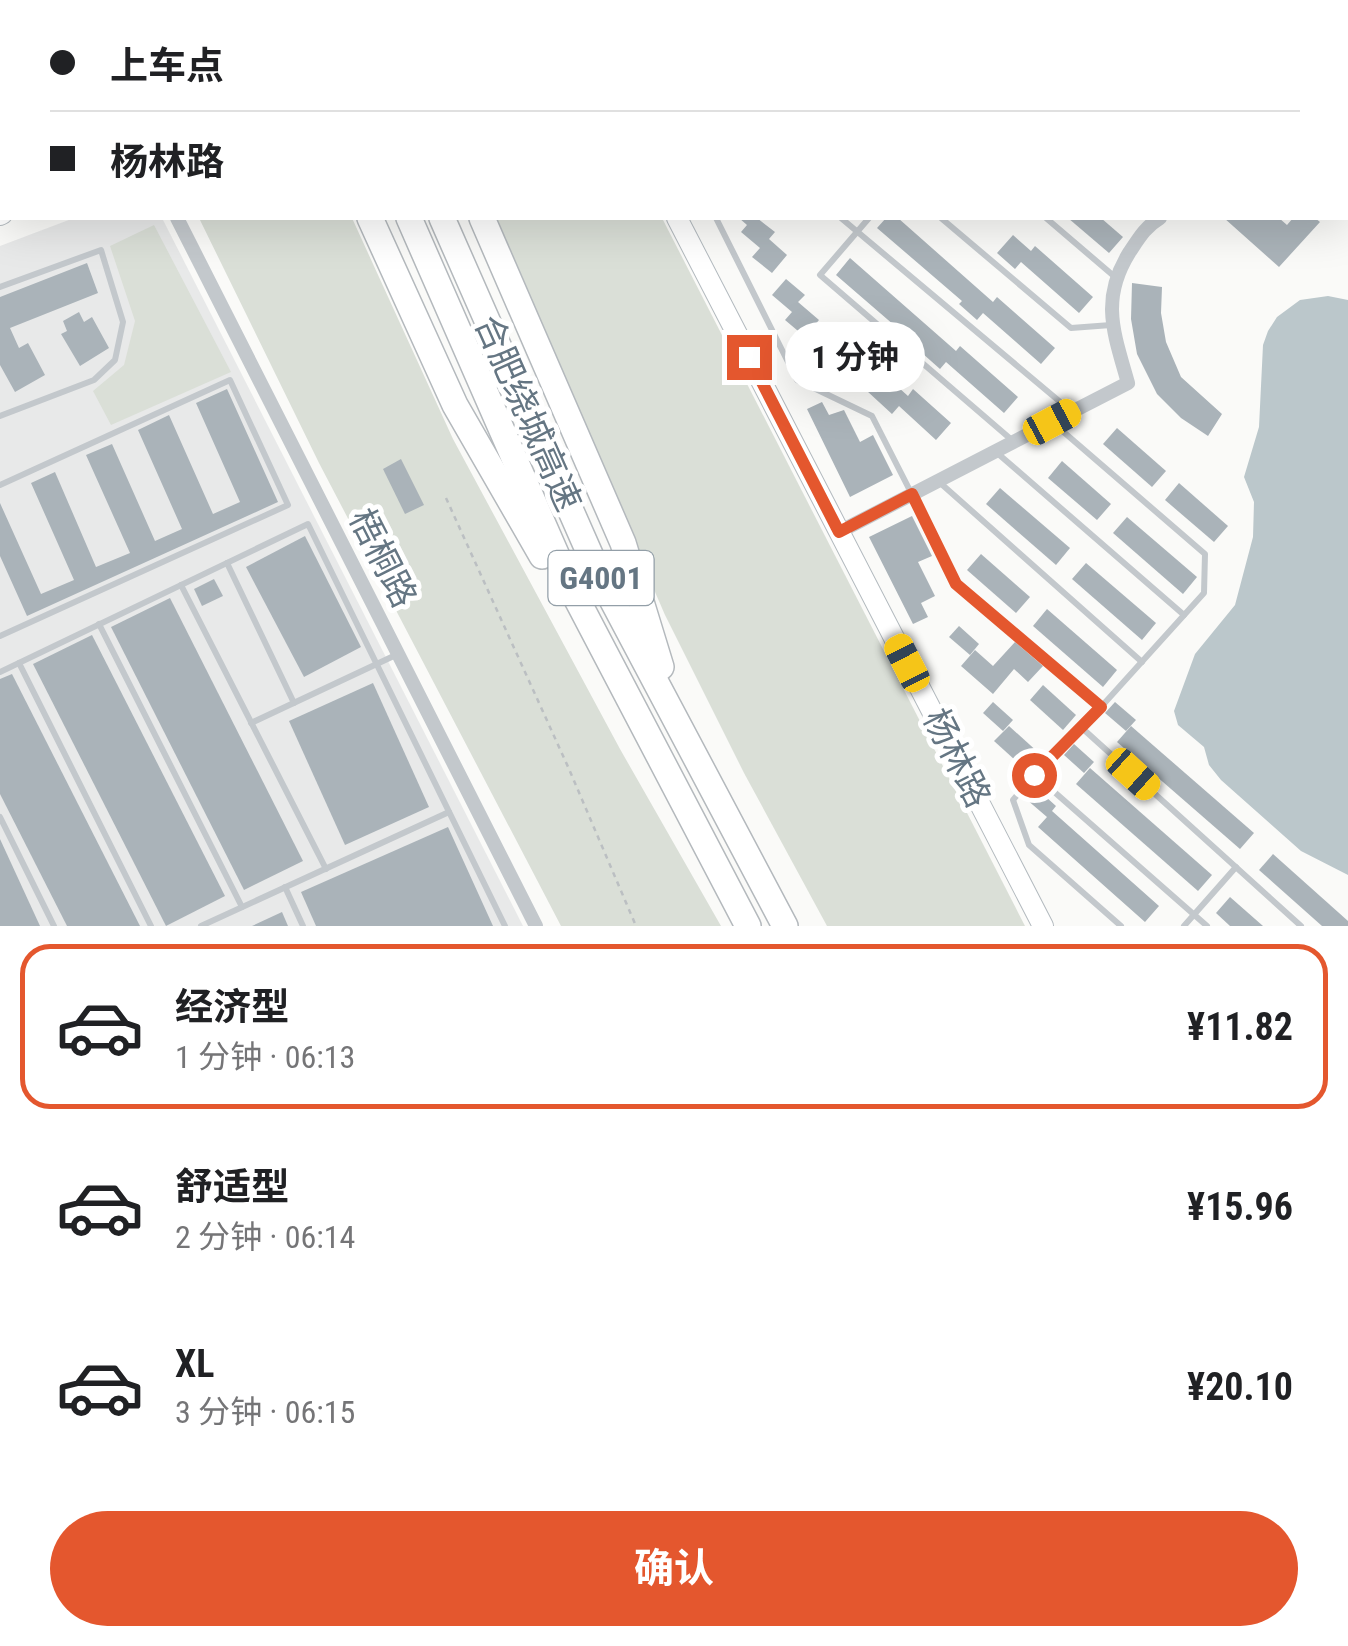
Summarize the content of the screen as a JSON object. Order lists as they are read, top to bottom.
{
  "streets": {
    "highway": ["合肥绕城高速", "G4001"],
    "street": ["梧桐路", "杨林路"]
  },
  "page": {
    "banner": ["上车点", "杨林路"],
    "bubble": "1 分钟",
    "list": [
      {
        "name": "经济型",
        "note": "1 分钟 · 06:13",
        "value": "¥11.82"
      },
      {
        "name": "舒适型",
        "note": "2 分钟 · 06:14",
        "value": "¥15.96"
      },
      {
        "name": "XL",
        "note": "3 分钟 · 06:15",
        "value": "¥20.10"
      }
    ],
    "buttons": "确认"
  }
}
